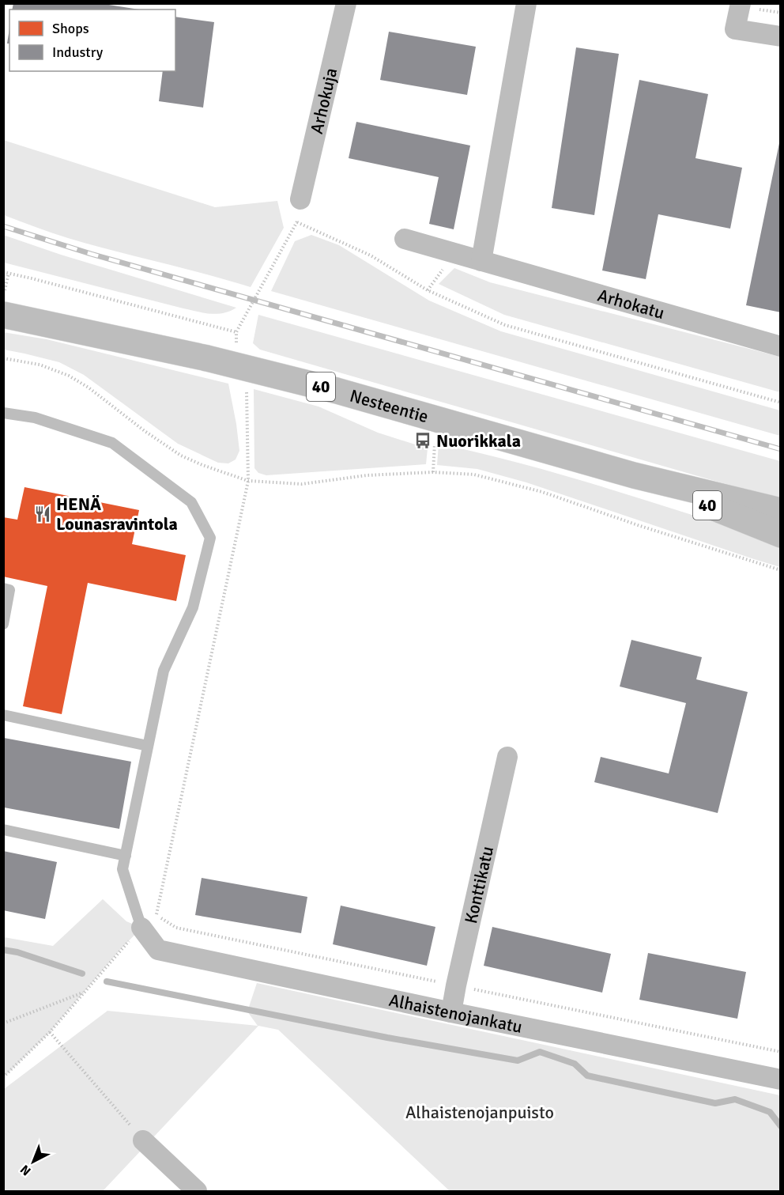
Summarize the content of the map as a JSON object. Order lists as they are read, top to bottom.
{
  "streets": {
    "main road": ["40", "Nesteentie"],
    "street": [
      "Arhokuja",
      "Arhokatu",
      "Konttikatu",
      "Alhaistenojankatu"
    ]
  },
  "crossings": [
    ["Konttikatu", "Alhaistenojankatu"]
  ],
  "parks": ["Alhaistenojanpuisto"],
  "places": {
    "bus stop": ["Nuorikkala"],
    "restaurant": ["HENÄ Lounasravintola"]
  },
  "legend": ["Shops", "Industry"],
  "north": "bottom left"
}
